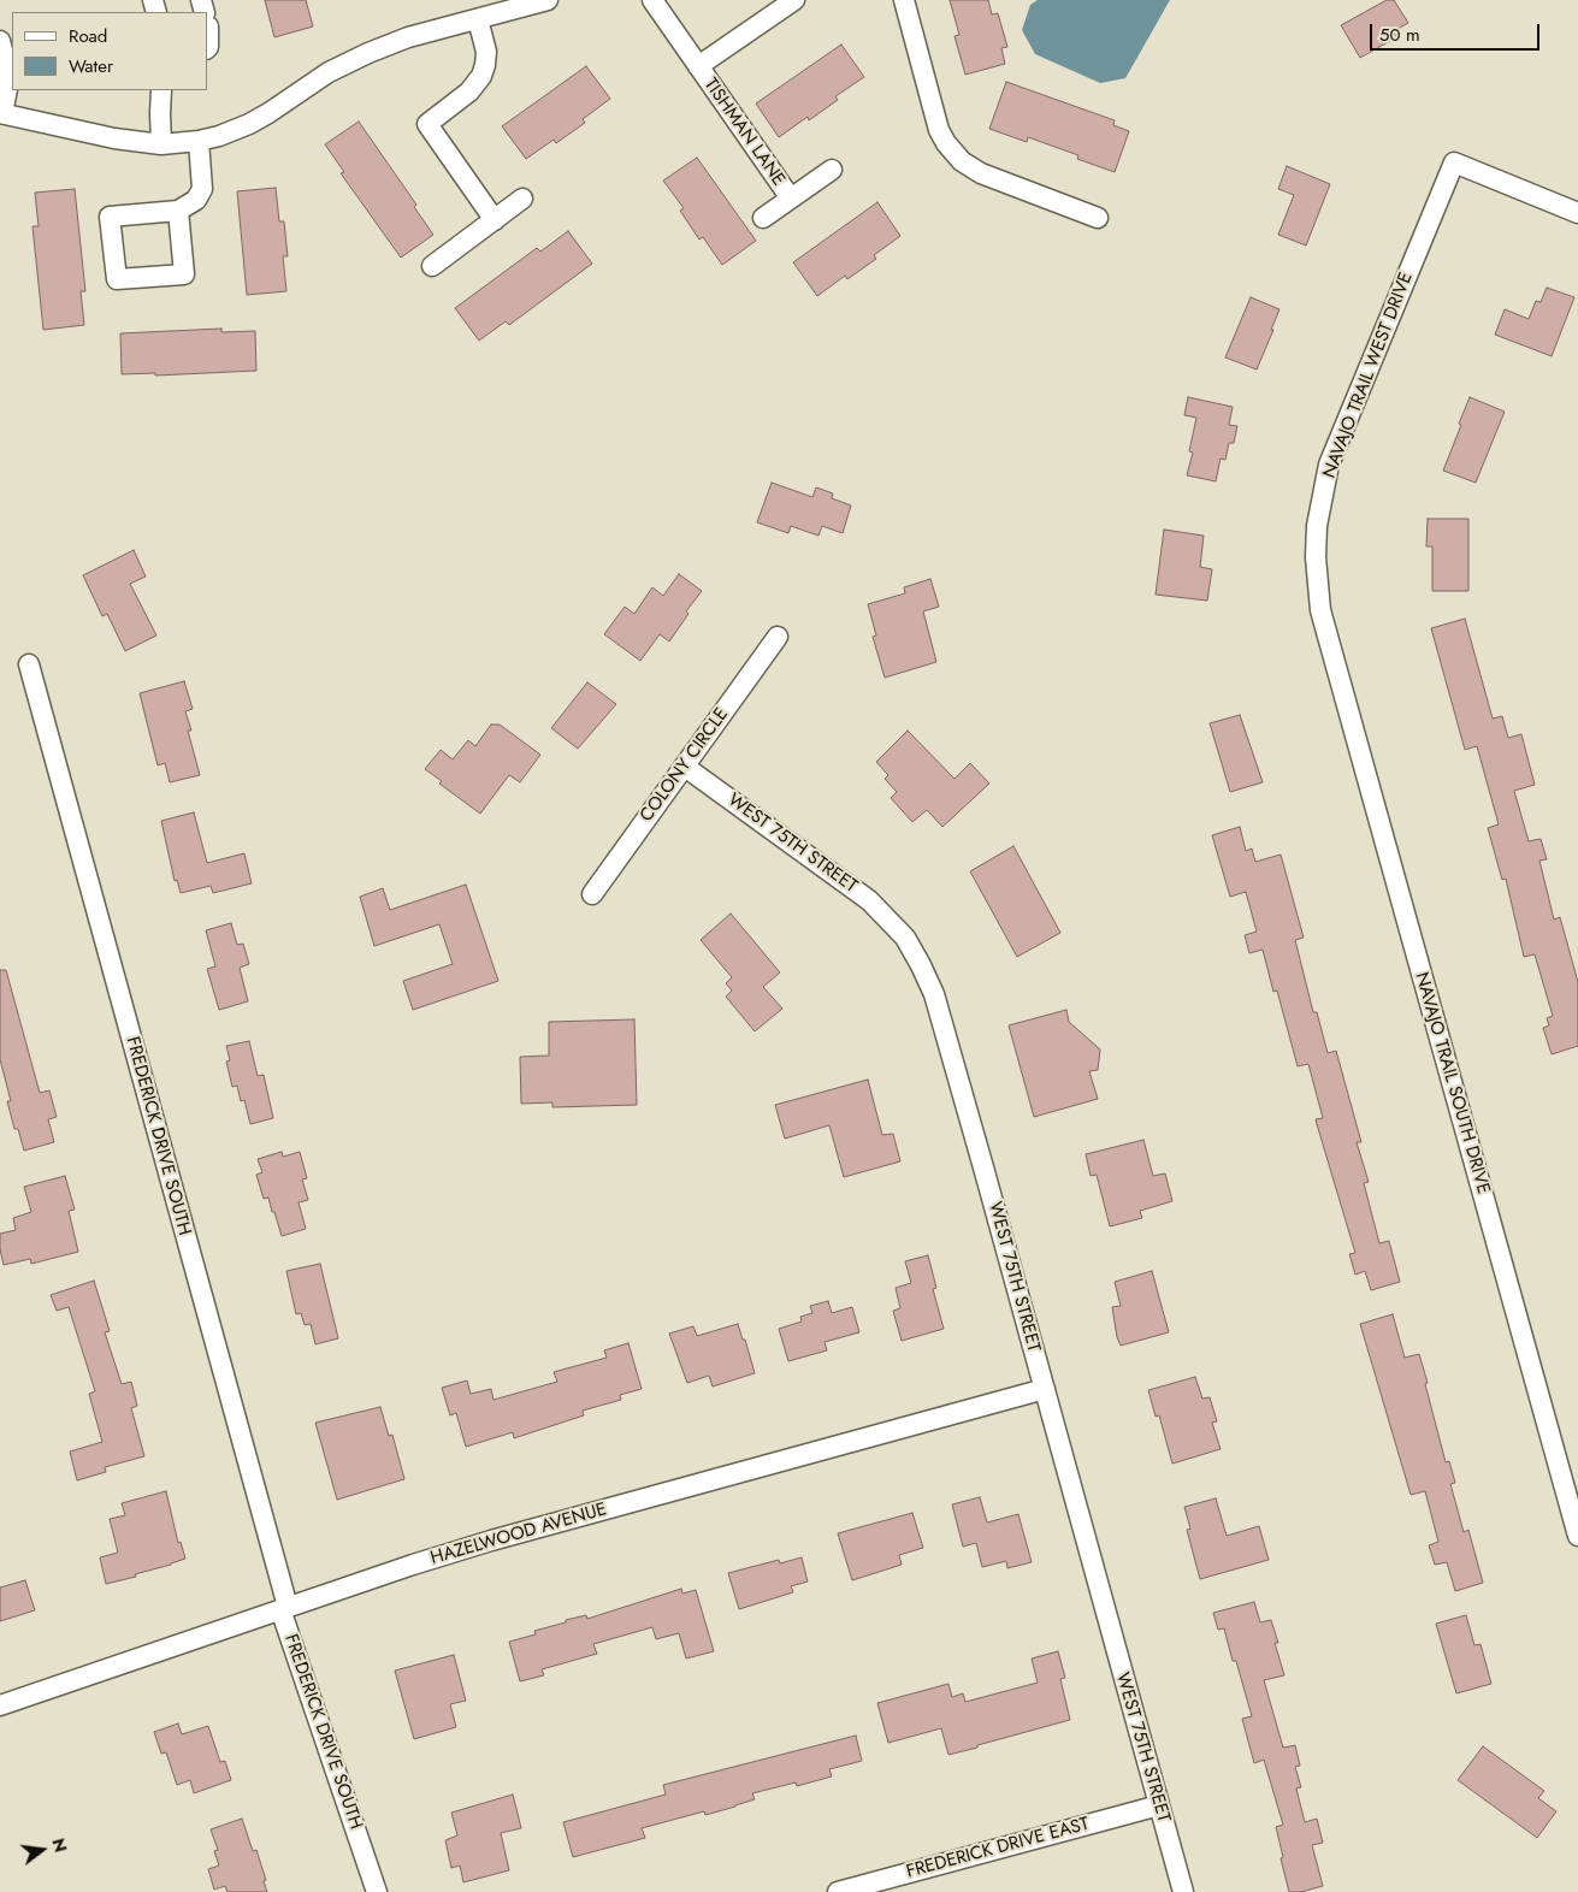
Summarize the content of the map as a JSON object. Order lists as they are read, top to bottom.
{
  "streets": {
    "street": [
      "TISHMAN LANE",
      "NAVAJO TRAIL WEST DRIVE",
      "COLONY CIRCLE",
      "WEST 75TH STREET",
      "NAVAJO TRAIL SOUTH DRIVE",
      "FREDERICK DRIVE SOUTH",
      "HAZELWOOD AVENUE",
      "FREDERICK DRIVE EAST"
    ]
  },
  "crossings": [
    ["NAVAJO TRAIL WEST DRIVE", "NAVAJO TRAIL SOUTH DRIVE"],
    ["COLONY CIRCLE", "WEST 75TH STREET"],
    ["WEST 75TH STREET", "HAZELWOOD AVENUE"],
    ["WEST 75TH STREET", "FREDERICK DRIVE EAST"],
    ["FREDERICK DRIVE SOUTH", "HAZELWOOD AVENUE"]
  ],
  "legend": ["Road", "Water"],
  "scale_bar": "50 m",
  "north": "right"
}
